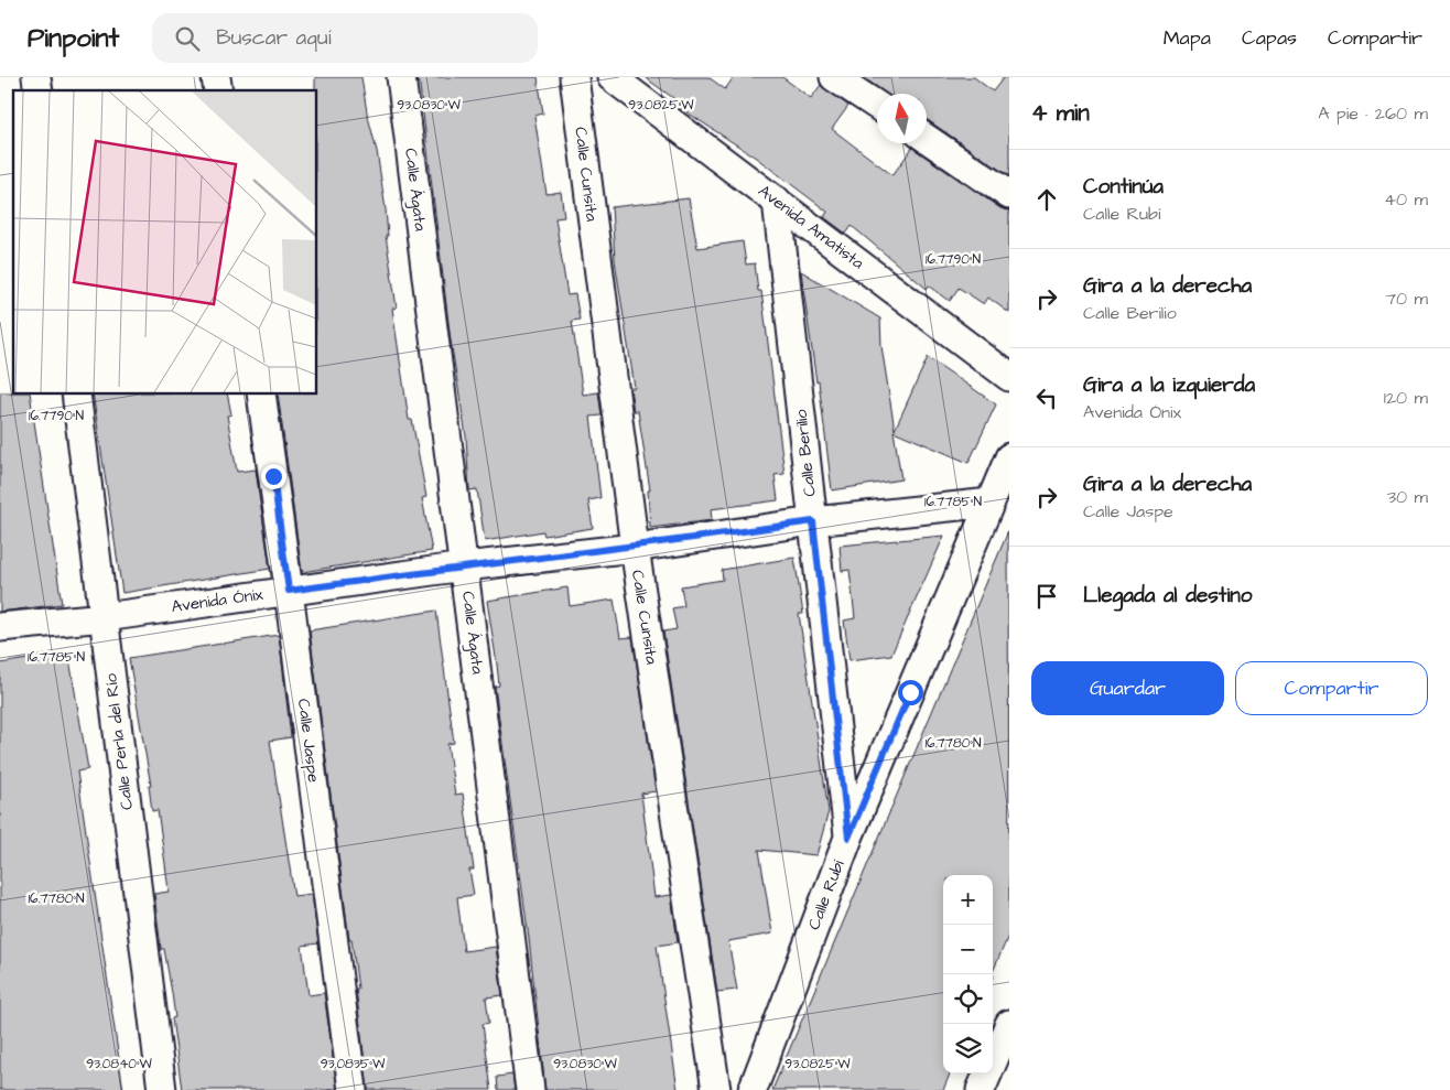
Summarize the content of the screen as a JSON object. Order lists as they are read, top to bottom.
{
  "streets": {
    "street": [
      "Calle Cunsita",
      "Calle Ágata",
      "Avenida Amatista",
      "Calle Berilio",
      "Avenida Ónix",
      "Calle Jaspe",
      "Calle Perla del Río",
      "Calle Rubí"
    ]
  },
  "crossings": [
    ["Calle Cunsita", "Avenida Ónix"],
    ["Calle Ágata", "Avenida Ónix"],
    ["Avenida Amatista", "Calle Berilio"],
    ["Calle Berilio", "Avenida Ónix"],
    ["Calle Berilio", "Calle Rubí"],
    ["Avenida Ónix", "Calle Jaspe"],
    ["Avenida Ónix", "Calle Perla del Río"],
    ["Avenida Ónix", "Calle Rubí"]
  ],
  "north": "top",
  "page": {
    "header": "Pinpoint",
    "search": "Buscar aquí",
    "nav": ["Mapa", "Capas", "Compartir"],
    "heading": ["4 min", "A pie · 260 m"],
    "list": [
      ["Continúa", "Calle Rubí", "40 m"],
      ["Gira a la derecha", "Calle Berilio", "70 m"],
      ["Gira a la izquierda", "Avenida Ónix", "120 m"],
      ["Gira a la derecha", "Calle Jaspe", "30 m"],
      "Llegada al destino"
    ],
    "buttons": ["Guardar", "Compartir"],
    "map_buttons": ["+", "−"]
  },
  "coordinates": [
    "93.0830°W",
    "93.0825°W",
    "16.7790°N",
    "16.7785°N",
    "16.7780°N",
    "93.0840°W",
    "93.0835°W"
  ]
}
